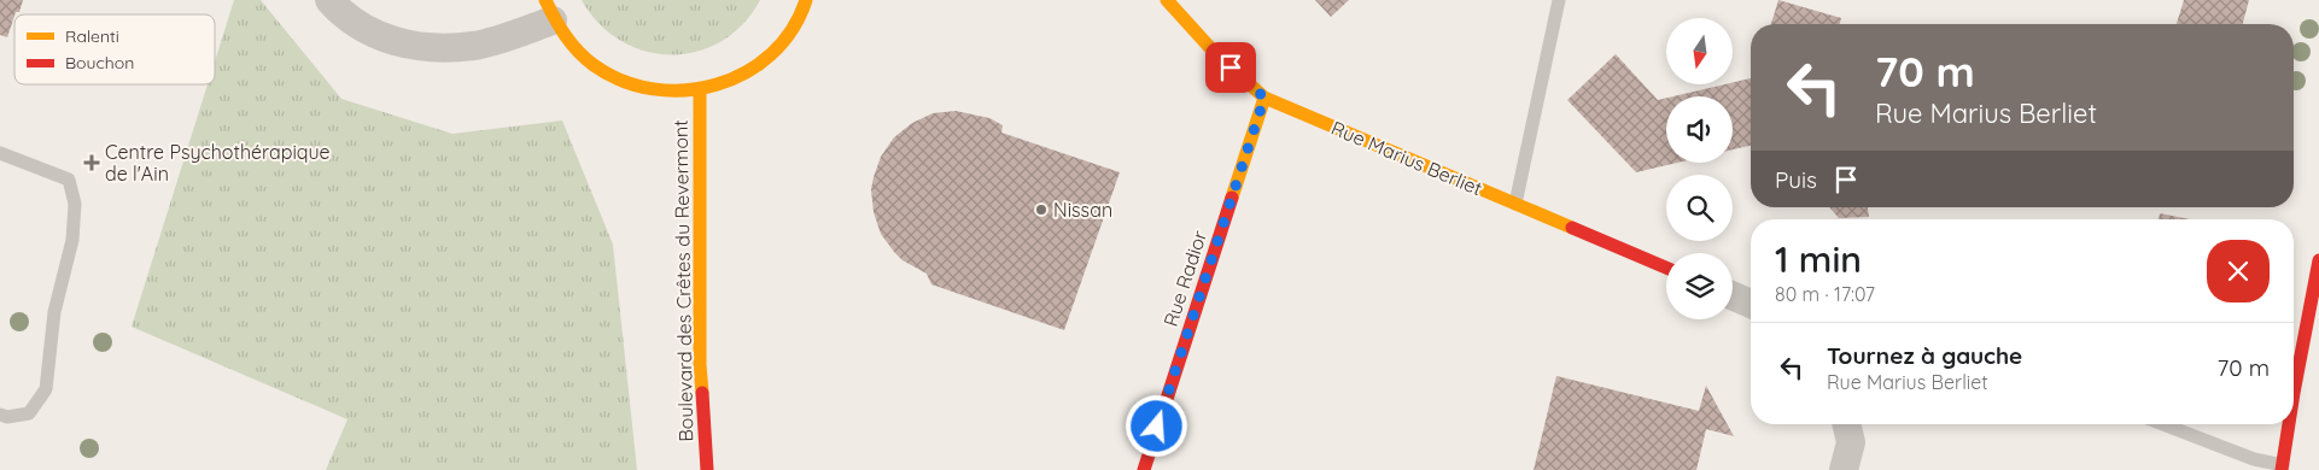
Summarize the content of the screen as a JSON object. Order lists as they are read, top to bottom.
{
  "streets": {
    "street": ["Rue Marius Berliet", "Rue Radior", "Boulevard des Crêtes du Revermont"]
  },
  "crossings": [
    ["Rue Marius Berliet", "Rue Radior"]
  ],
  "places": {
    "health": ["Centre Psychothérapique de l'Ain"],
    "other": ["Nissan"]
  },
  "legend": ["Ralenti", "Bouchon"],
  "north": "bottom",
  "page": {
    "turn": ["70 m", "Rue Marius Berliet"],
    "then": "Puis",
    "heading": ["1 min", "80 m · 17:07"],
    "list": [
      {
        "name": "Tournez à gauche",
        "note": "Rue Marius Berliet",
        "value": "70 m"
      }
    ]
  }
}
